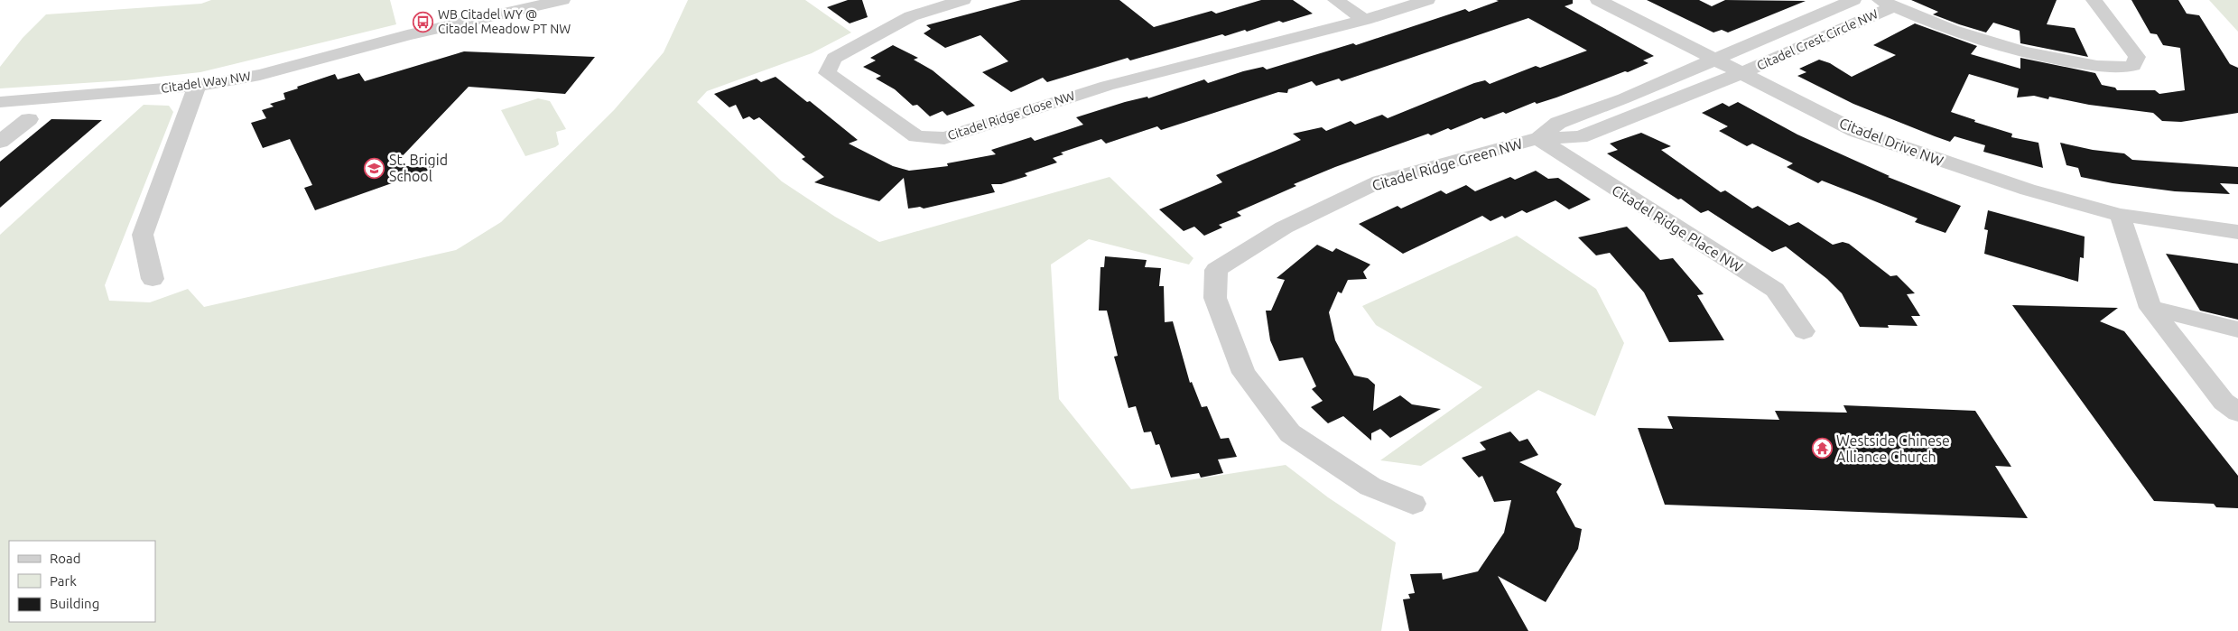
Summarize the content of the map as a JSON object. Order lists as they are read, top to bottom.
{
  "streets": {
    "street": [
      "Citadel Crest Circle NW",
      "Citadel Way NW",
      "Citadel Ridge Close NW",
      "Citadel Drive NW",
      "Citadel Ridge Green NW",
      "Citadel Ridge Place NW"
    ]
  },
  "crossings": [
    ["Citadel Crest Circle NW", "Citadel Drive NW"],
    ["Citadel Crest Circle NW", "Citadel Ridge Green NW"],
    ["Citadel Drive NW", "Citadel Ridge Green NW"],
    ["Citadel Ridge Green NW", "Citadel Ridge Place NW"]
  ],
  "places": {
    "bus stop": ["WB Citadel WY @ Citadel Meadow PT NW"],
    "school or university": ["St. Brigid School"],
    "temple": ["Westside Chinese Alliance Church"]
  },
  "legend": ["Road", "Park", "Building"]
}
